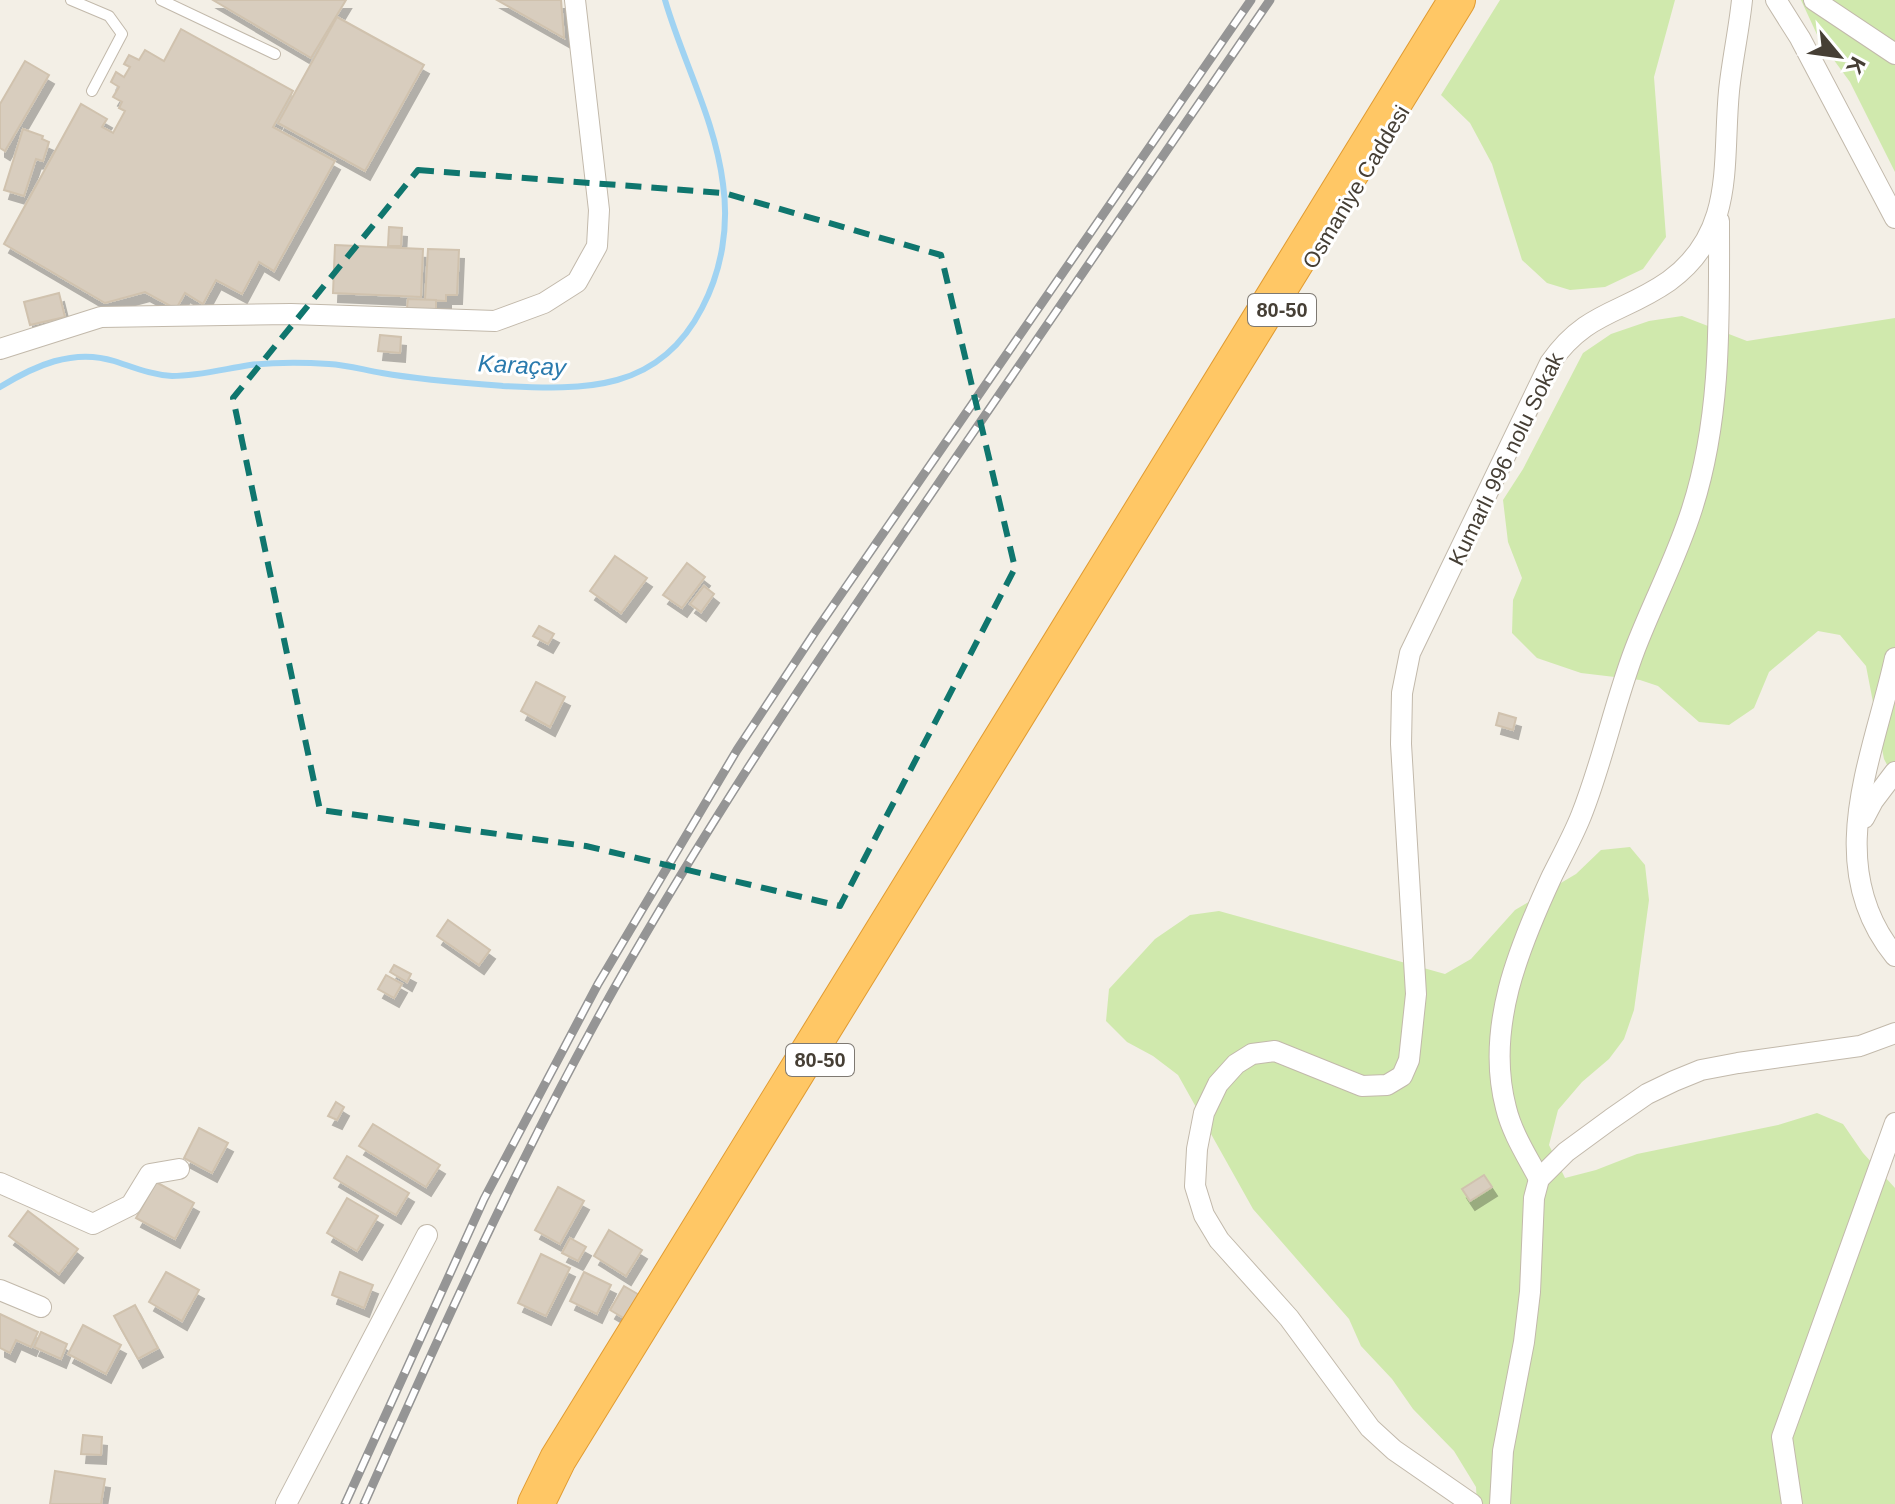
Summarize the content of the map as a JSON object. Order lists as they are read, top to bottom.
{
  "streets": {
    "highway": ["Osmaniye Caddesi", "80-50"],
    "street": ["Kumarlı 996 nolu Sokak"]
  },
  "water": ["Karaçay"],
  "north": "bottom right"
}
